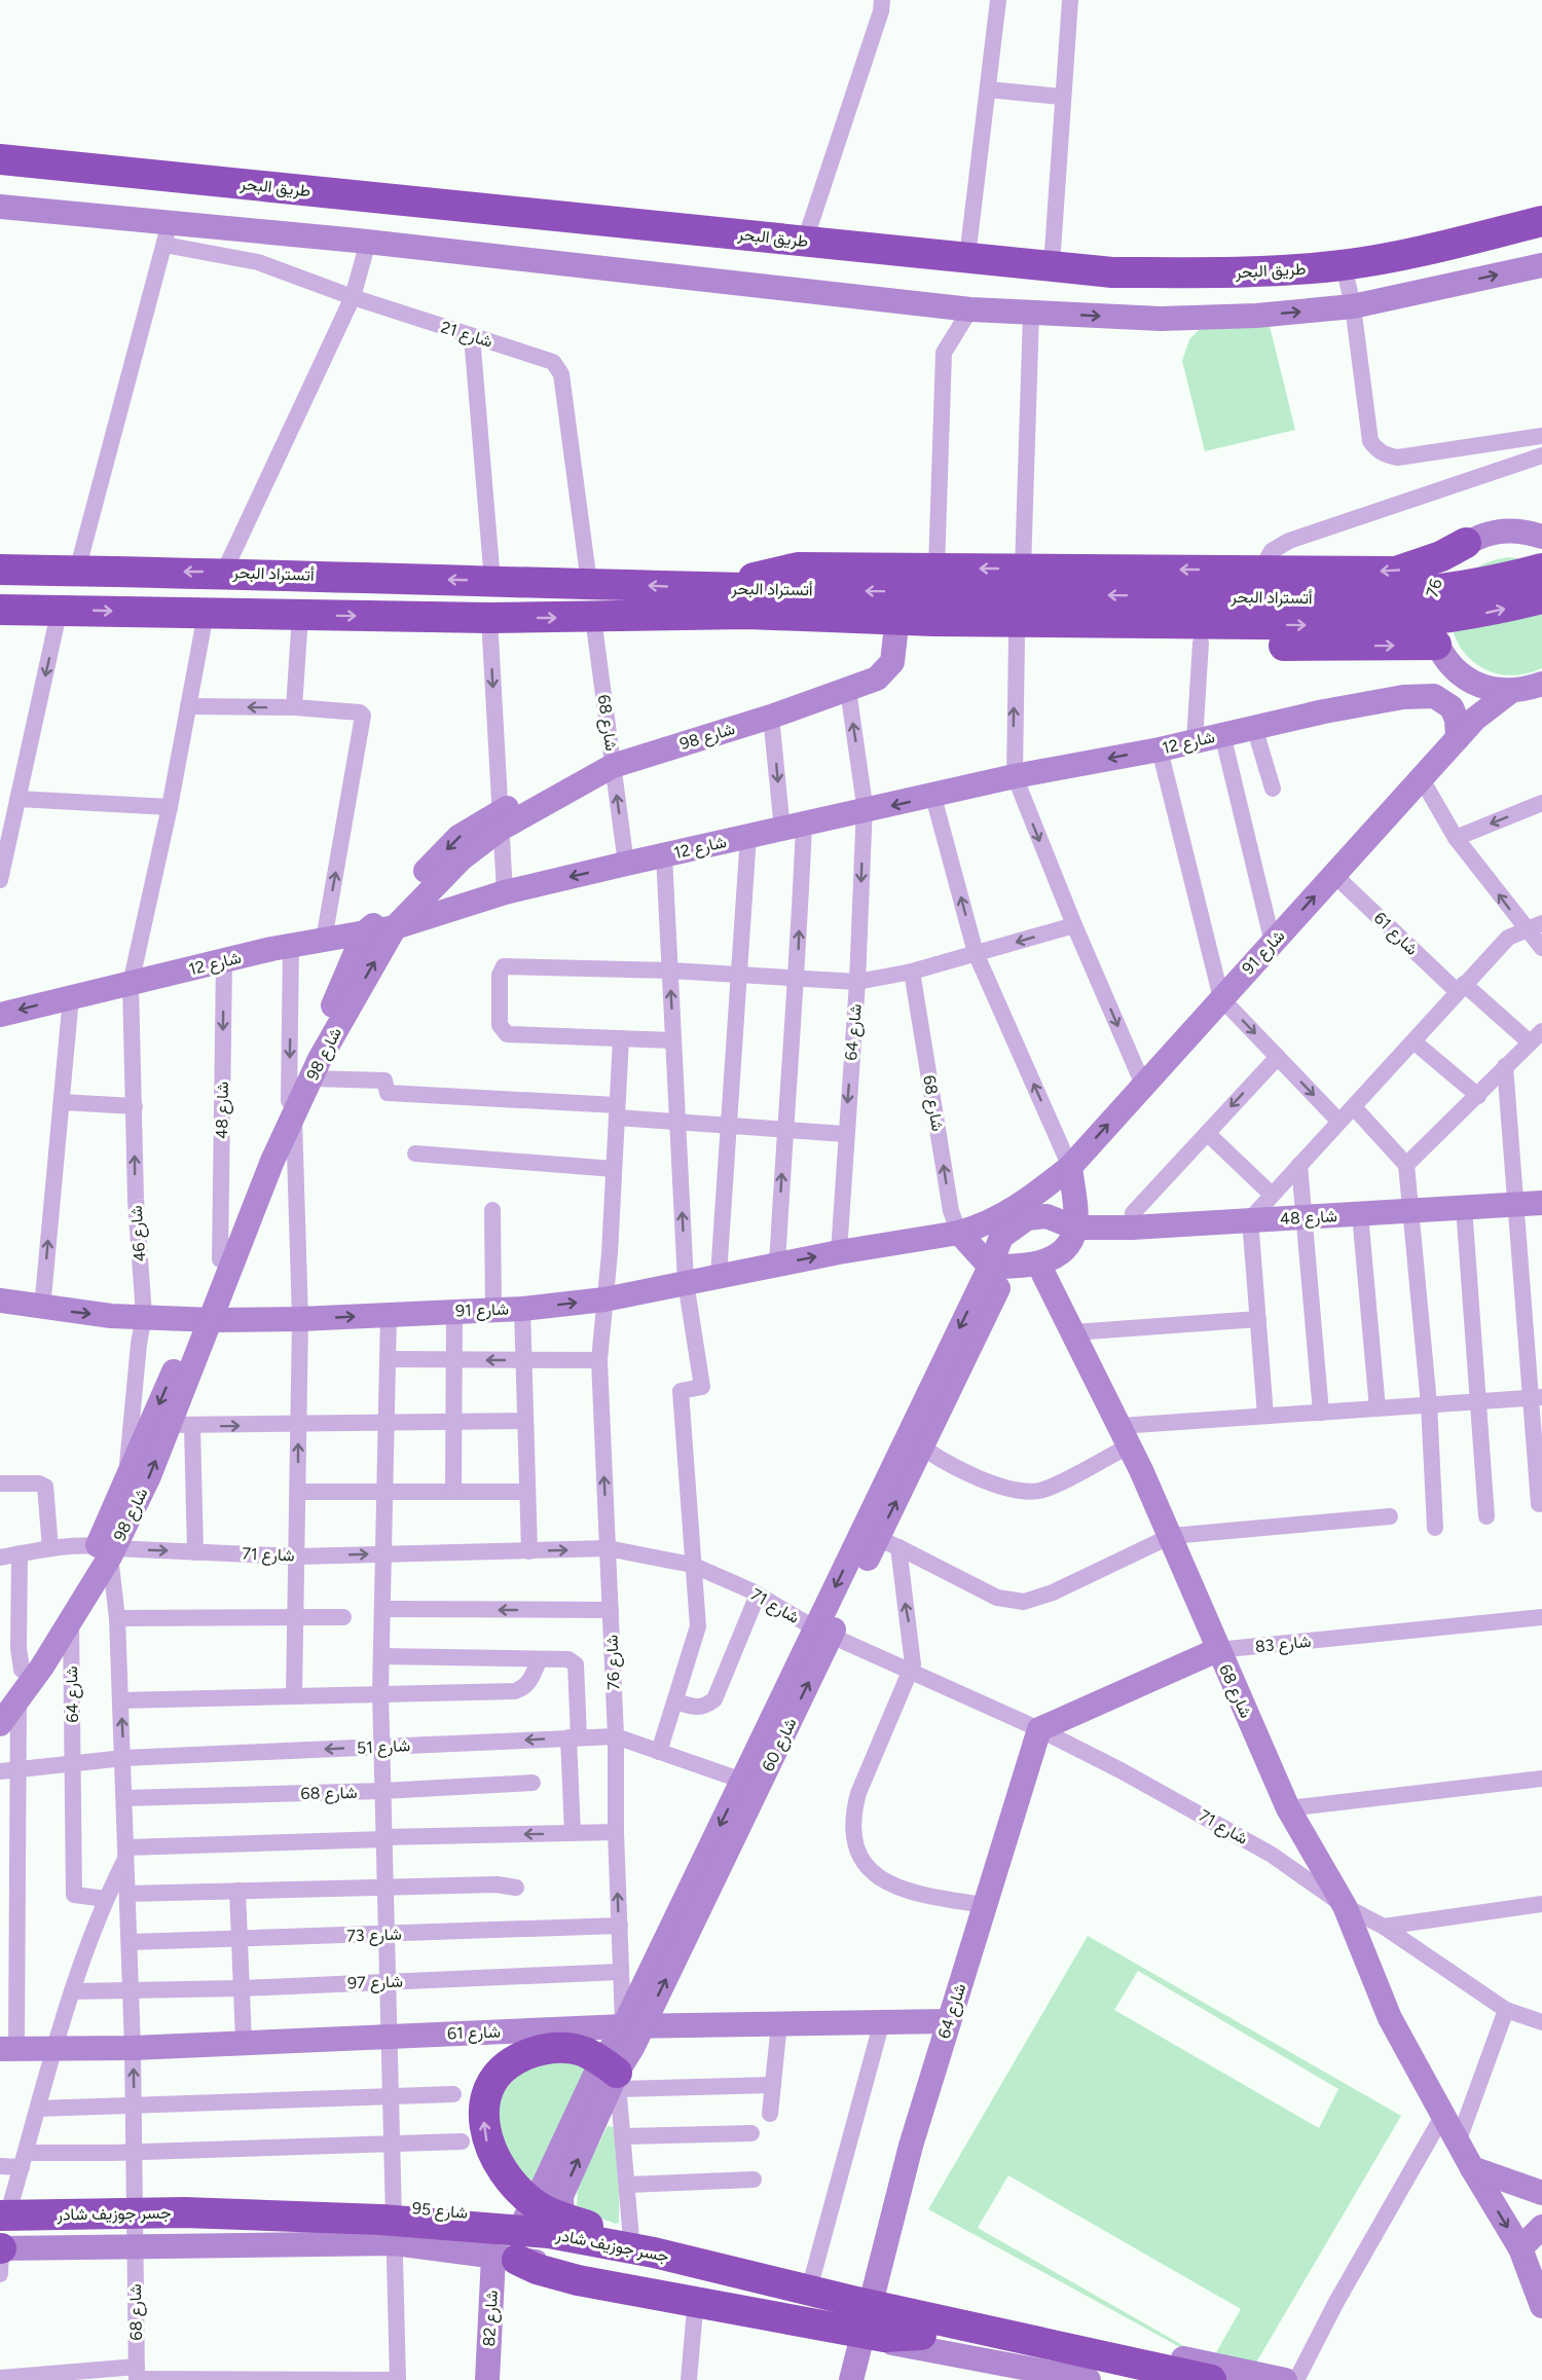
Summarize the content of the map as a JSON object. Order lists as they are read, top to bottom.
{
  "streets": {
    "highway": ["طريق البحر", "أتستراد البحر", "جسر جوزيف شادر"],
    "street": [
      "شارع 21",
      "76",
      "شارع 68",
      "شارع 98",
      "شارع 12",
      "شارع 61",
      "شارع 91",
      "شارع 64",
      "شارع 48",
      "شارع 46",
      "شارع 71",
      "شارع 83",
      "شارع 76",
      "شارع 60",
      "شارع 51",
      "شارع 73",
      "شارع 97",
      "شارع 95",
      "شارع 82"
    ]
  },
  "crossings": [
    ["شارع 21", "أتستراد البحر"],
    ["أتستراد البحر", "شارع 68"],
    ["أتستراد البحر", "شارع 46"],
    ["شارع 68", "شارع 98"],
    ["شارع 68", "شارع 12"],
    ["شارع 68", "شارع 91"],
    ["شارع 68", "شارع 71"],
    ["شارع 68", "شارع 83"],
    ["شارع 68", "شارع 95"],
    ["شارع 98", "شارع 12"],
    ["شارع 98", "شارع 91"],
    ["شارع 98", "شارع 64"],
    ["شارع 98", "شارع 48"],
    ["شارع 98", "شارع 46"],
    ["شارع 98", "شارع 71"],
    ["شارع 12", "شارع 64"],
    ["شارع 12", "شارع 48"],
    ["شارع 12", "شارع 46"],
    ["شارع 61", "شارع 91"],
    ["شارع 61", "شارع 64"],
    ["شارع 61", "شارع 76"],
    ["شارع 61", "شارع 60"],
    ["شارع 91", "شارع 64"],
    ["شارع 91", "شارع 46"],
    ["شارع 91", "شارع 76"],
    ["شارع 64", "شارع 71"],
    ["شارع 64", "شارع 83"],
    ["شارع 64", "شارع 51"],
    ["شارع 64", "شارع 95"],
    ["شارع 48", "شارع 60"],
    ["شارع 71", "شارع 83"],
    ["شارع 71", "شارع 76"],
    ["شارع 71", "شارع 60"],
    ["شارع 76", "شارع 60"],
    ["شارع 76", "شارع 51"],
    ["شارع 76", "شارع 73"],
    ["شارع 76", "شارع 97"],
    ["شارع 60", "شارع 51"],
    ["شارع 60", "شارع 95"],
    ["شارع 95", "جسر جوزيف شادر"]
  ]
}
